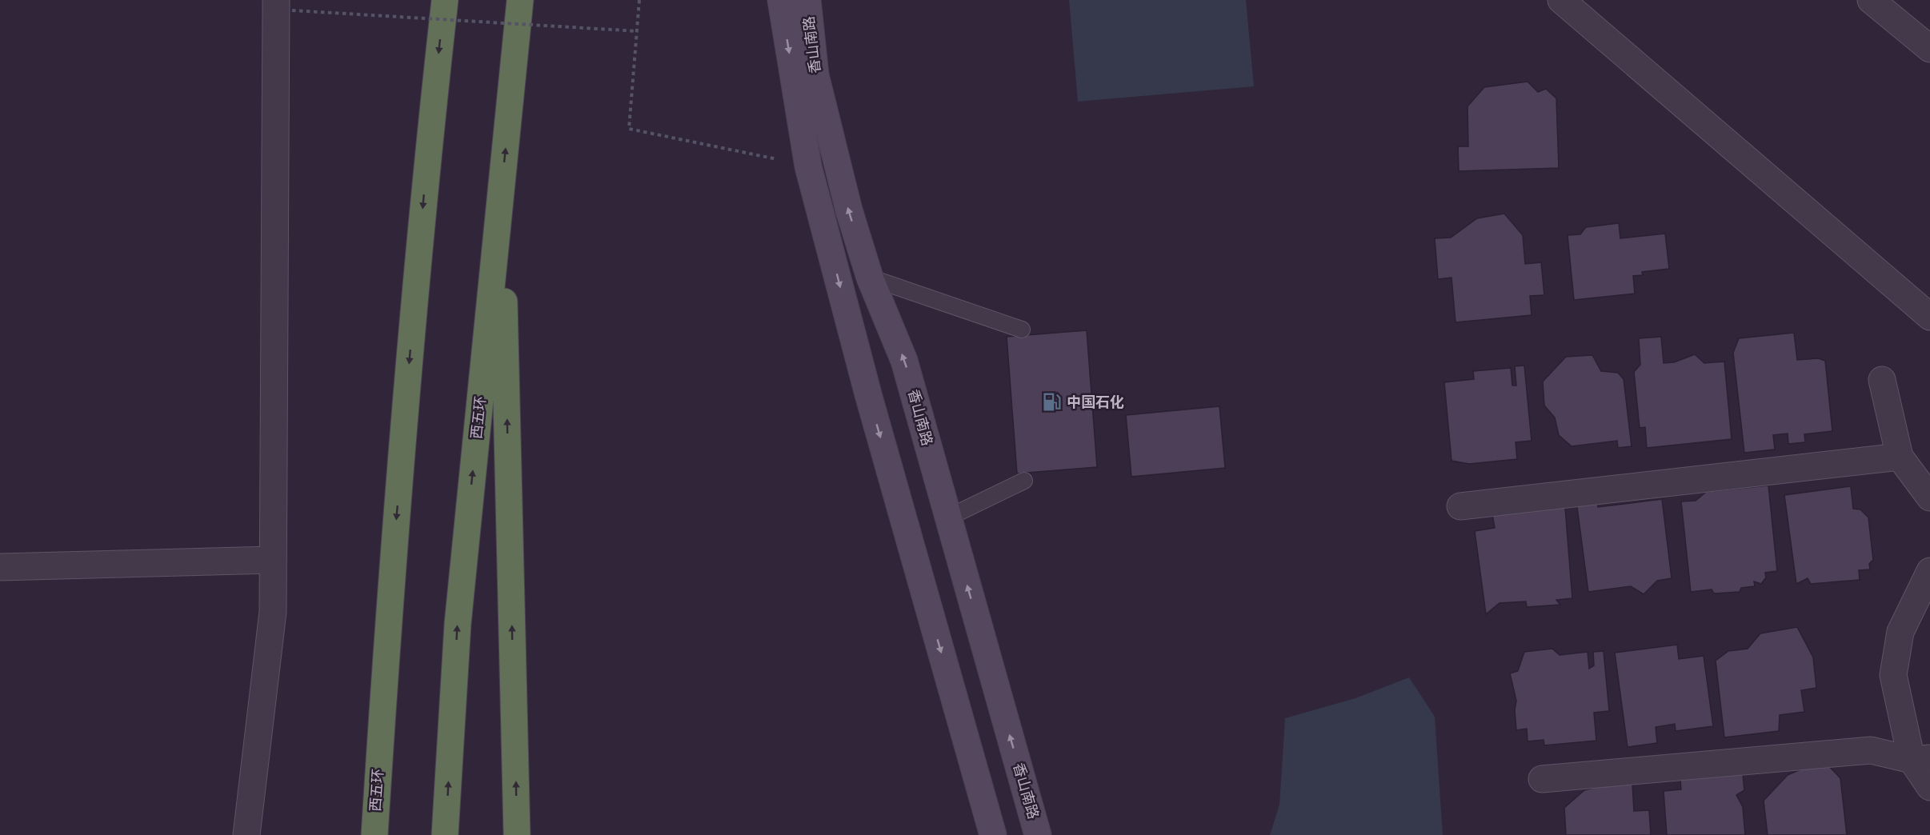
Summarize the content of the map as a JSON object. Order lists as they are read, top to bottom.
{
  "streets": {
    "highway": ["西五环"],
    "main road": ["香山南路"]
  },
  "places": {
    "fuel station": ["中国石化"]
  }
}
